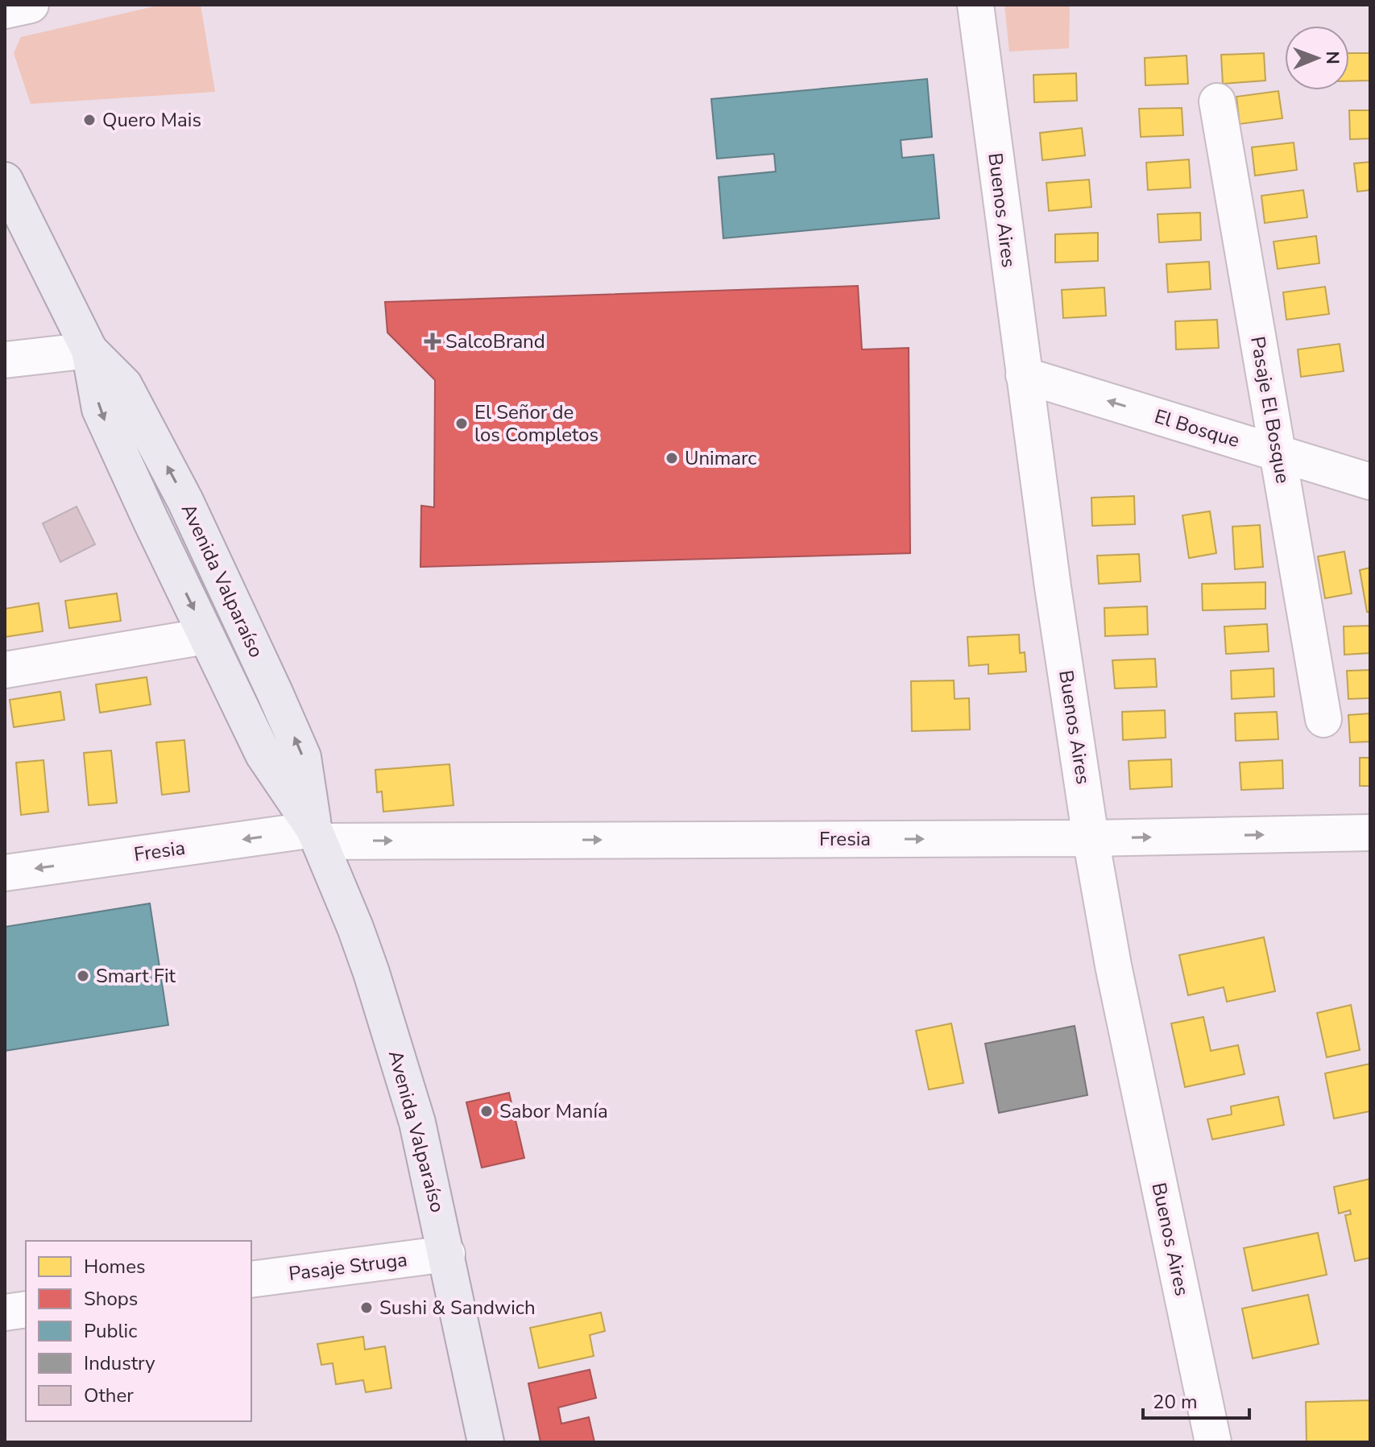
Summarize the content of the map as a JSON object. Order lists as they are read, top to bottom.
{
  "streets": {
    "main road": ["Avenida Valparaíso"],
    "street": [
      "Buenos Aires",
      "Pasaje El Bosque",
      "El Bosque",
      "Fresia",
      "Pasaje Struga"
    ]
  },
  "crossings": [
    ["Buenos Aires", "El Bosque"],
    ["Buenos Aires", "Fresia"],
    ["Pasaje El Bosque", "El Bosque"],
    ["Avenida Valparaíso", "Fresia"],
    ["Avenida Valparaíso", "Pasaje Struga"]
  ],
  "one_way": ["El Bosque"],
  "places": {
    "other": [
      "Quero Mais",
      "El Señor de los Completos",
      "Unimarc",
      "Smart Fit",
      "Sabor Manía",
      "Sushi & Sandwich"
    ],
    "health": ["SalcoBrand"]
  },
  "legend": [
    "Homes",
    "Shops",
    "Public",
    "Industry",
    "Other"
  ],
  "scale_bar": "20 m",
  "north": "right"
}
